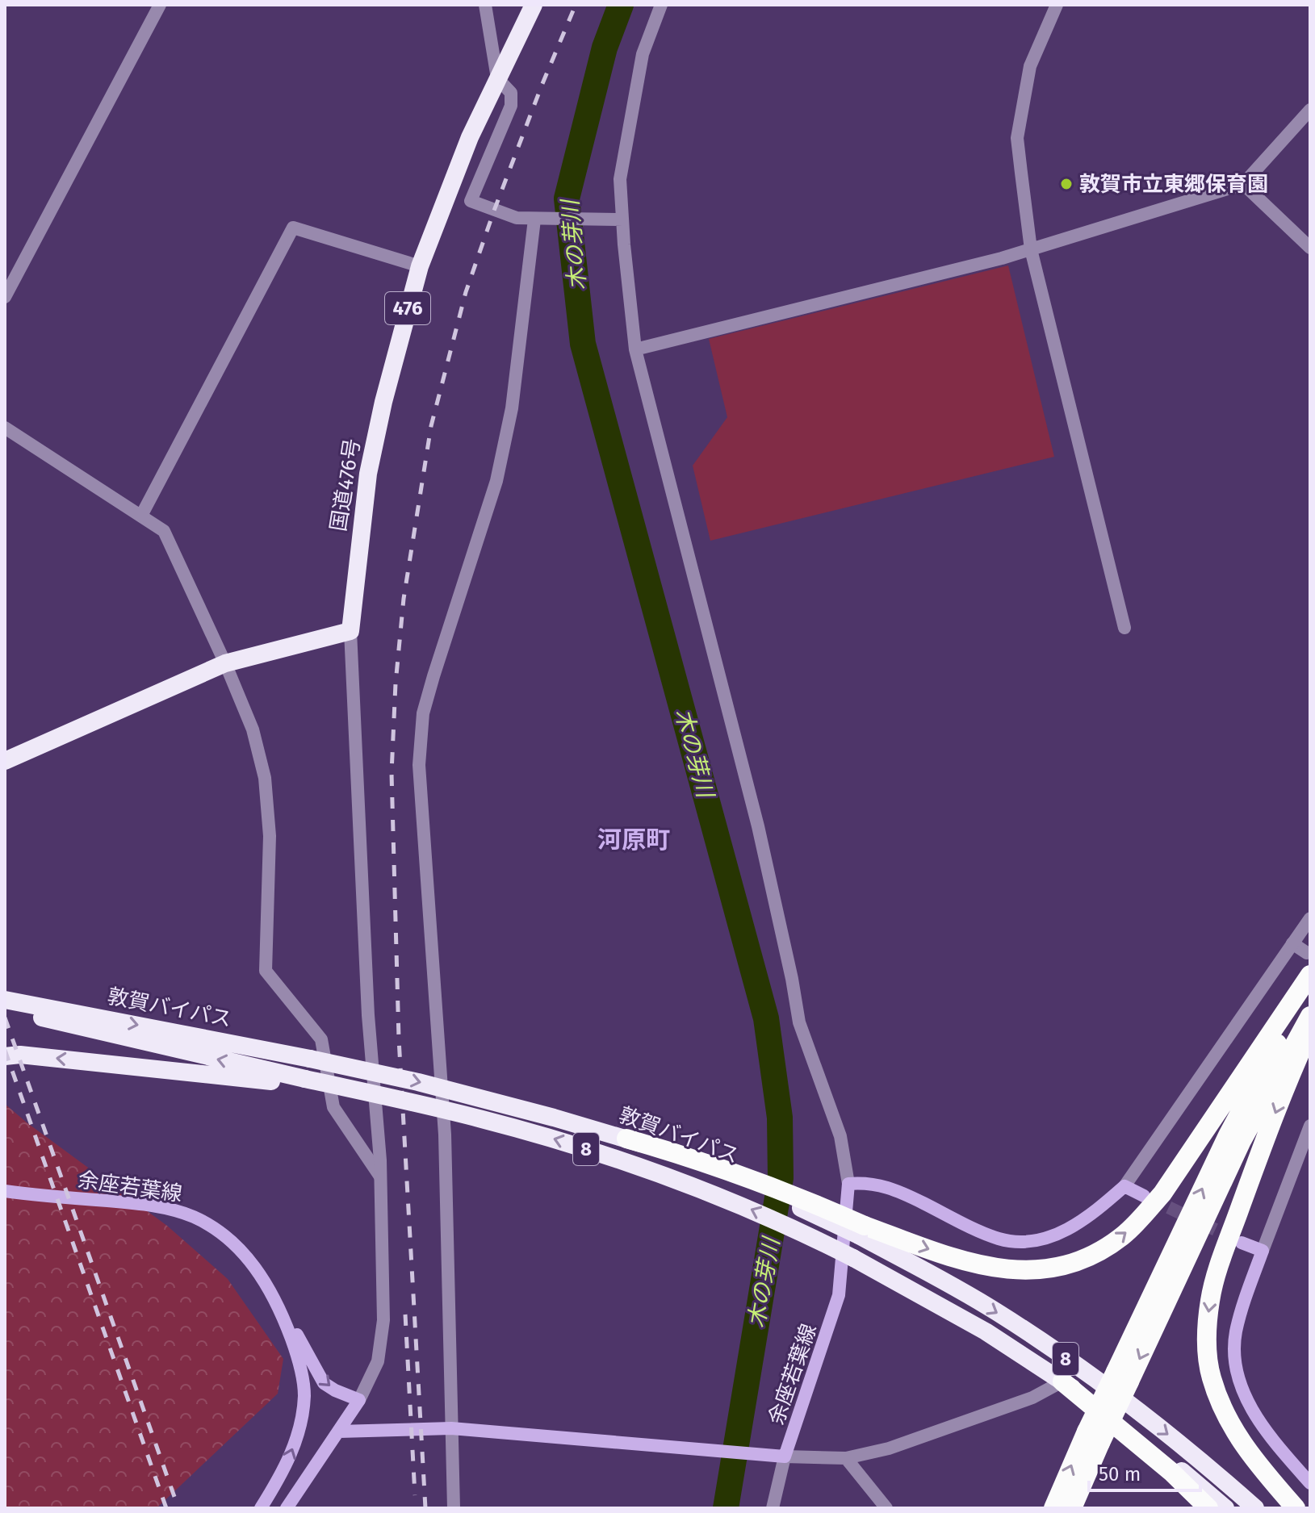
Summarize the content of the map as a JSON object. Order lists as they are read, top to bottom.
{
  "streets": {
    "highway": [
      "476",
      "国道476号",
      "敦賀バイパス",
      "8"
    ],
    "main road": ["余座若葉線"]
  },
  "districts": ["河原町"],
  "water": ["木の芽川"],
  "places": ["敦賀市立東郷保育園"],
  "scale_bar": "50 m"
}
